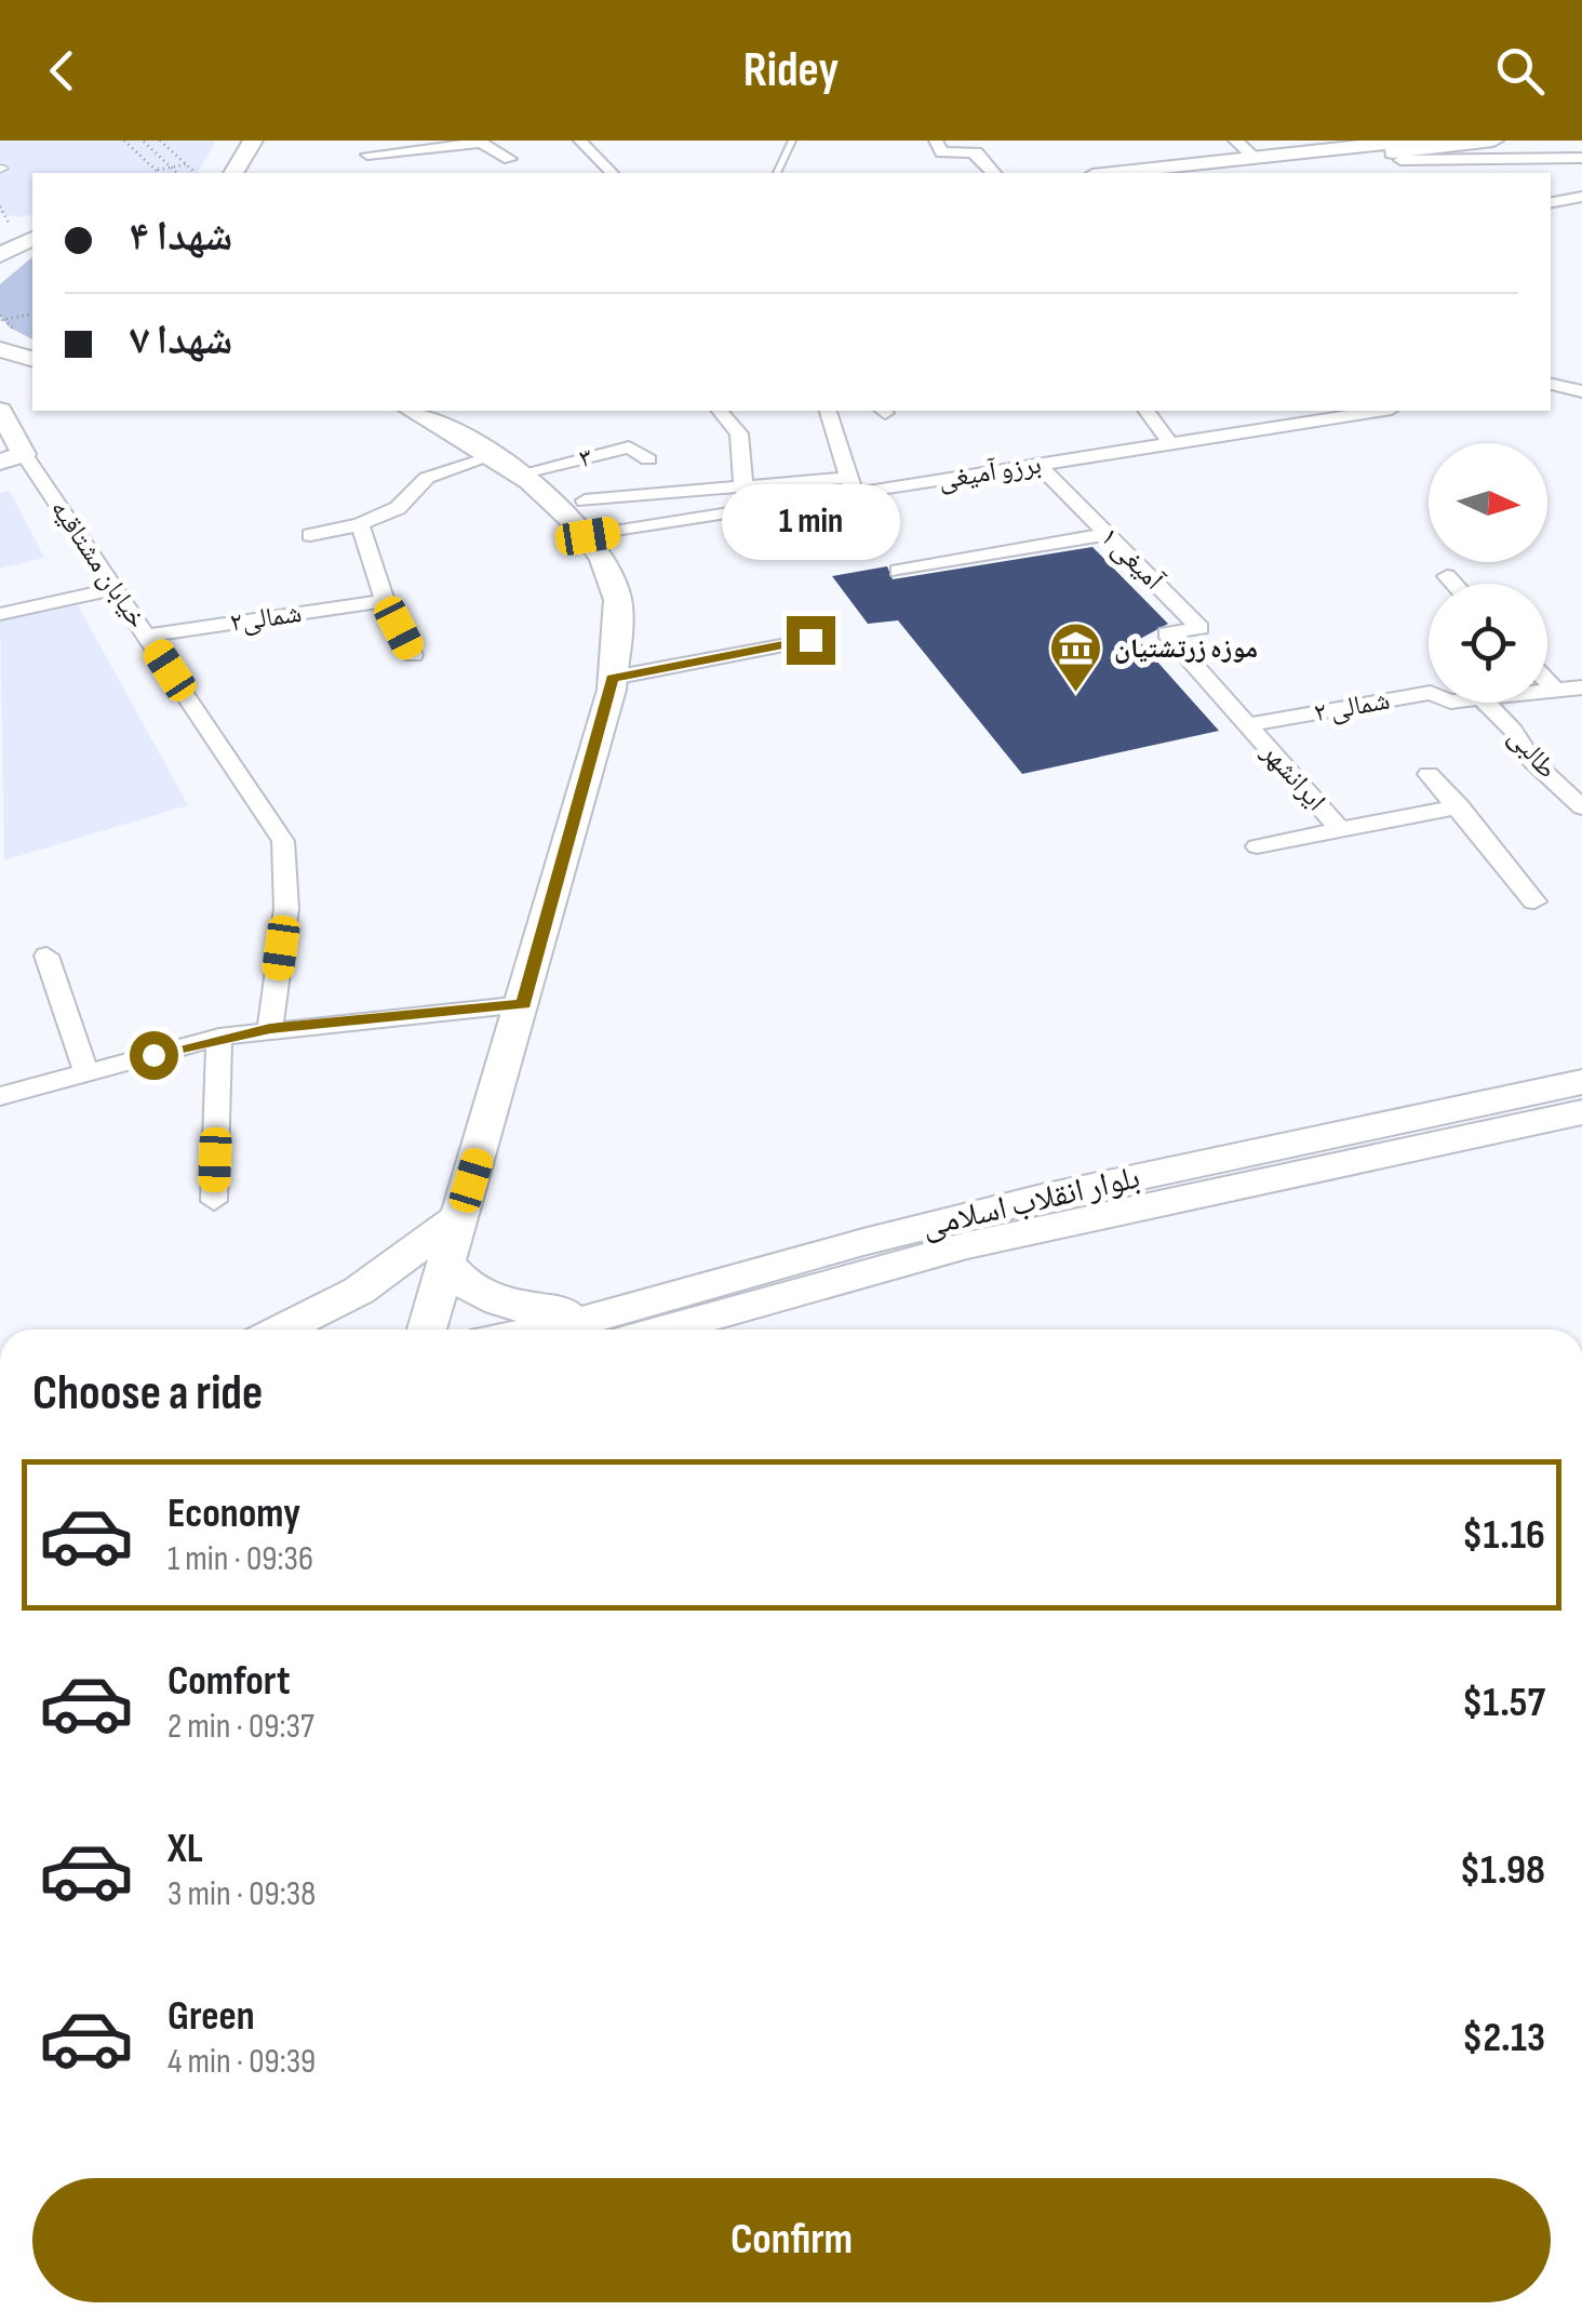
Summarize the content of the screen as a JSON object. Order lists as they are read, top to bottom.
{
  "streets": {
    "main road": ["بلوار انقلاب اسلامی"],
    "street": [
      "۳",
      "برزو آمیغی",
      "آمیغی ۱",
      "خیابان مشتاقیه",
      "شمالی۲",
      "۲ شمالی",
      "طالبی",
      "ایرانشهر"
    ]
  },
  "crossings": [
    ["برزو آمیغی", "آمیغی ۱"],
    ["آمیغی ۱", "ایرانشهر"],
    ["خیابان مشتاقیه", "شمالی۲"],
    ["۲ شمالی", "ایرانشهر"]
  ],
  "places": {
    "museum": ["موزه زرتشتیان"]
  },
  "north": "right",
  "page": {
    "header": "Ridey",
    "banner": ["شهدا ۴", "شهدا ۷"],
    "bubble": "1 min",
    "heading": "Choose a ride",
    "list": [
      {
        "name": "Economy",
        "note": "1 min · 09:36",
        "value": "$1.16"
      },
      {
        "name": "Comfort",
        "note": "2 min · 09:37",
        "value": "$1.57"
      },
      {
        "name": "XL",
        "note": "3 min · 09:38",
        "value": "$1.98"
      },
      {
        "name": "Green",
        "note": "4 min · 09:39",
        "value": "$2.13"
      }
    ],
    "buttons": "Confirm"
  }
}
